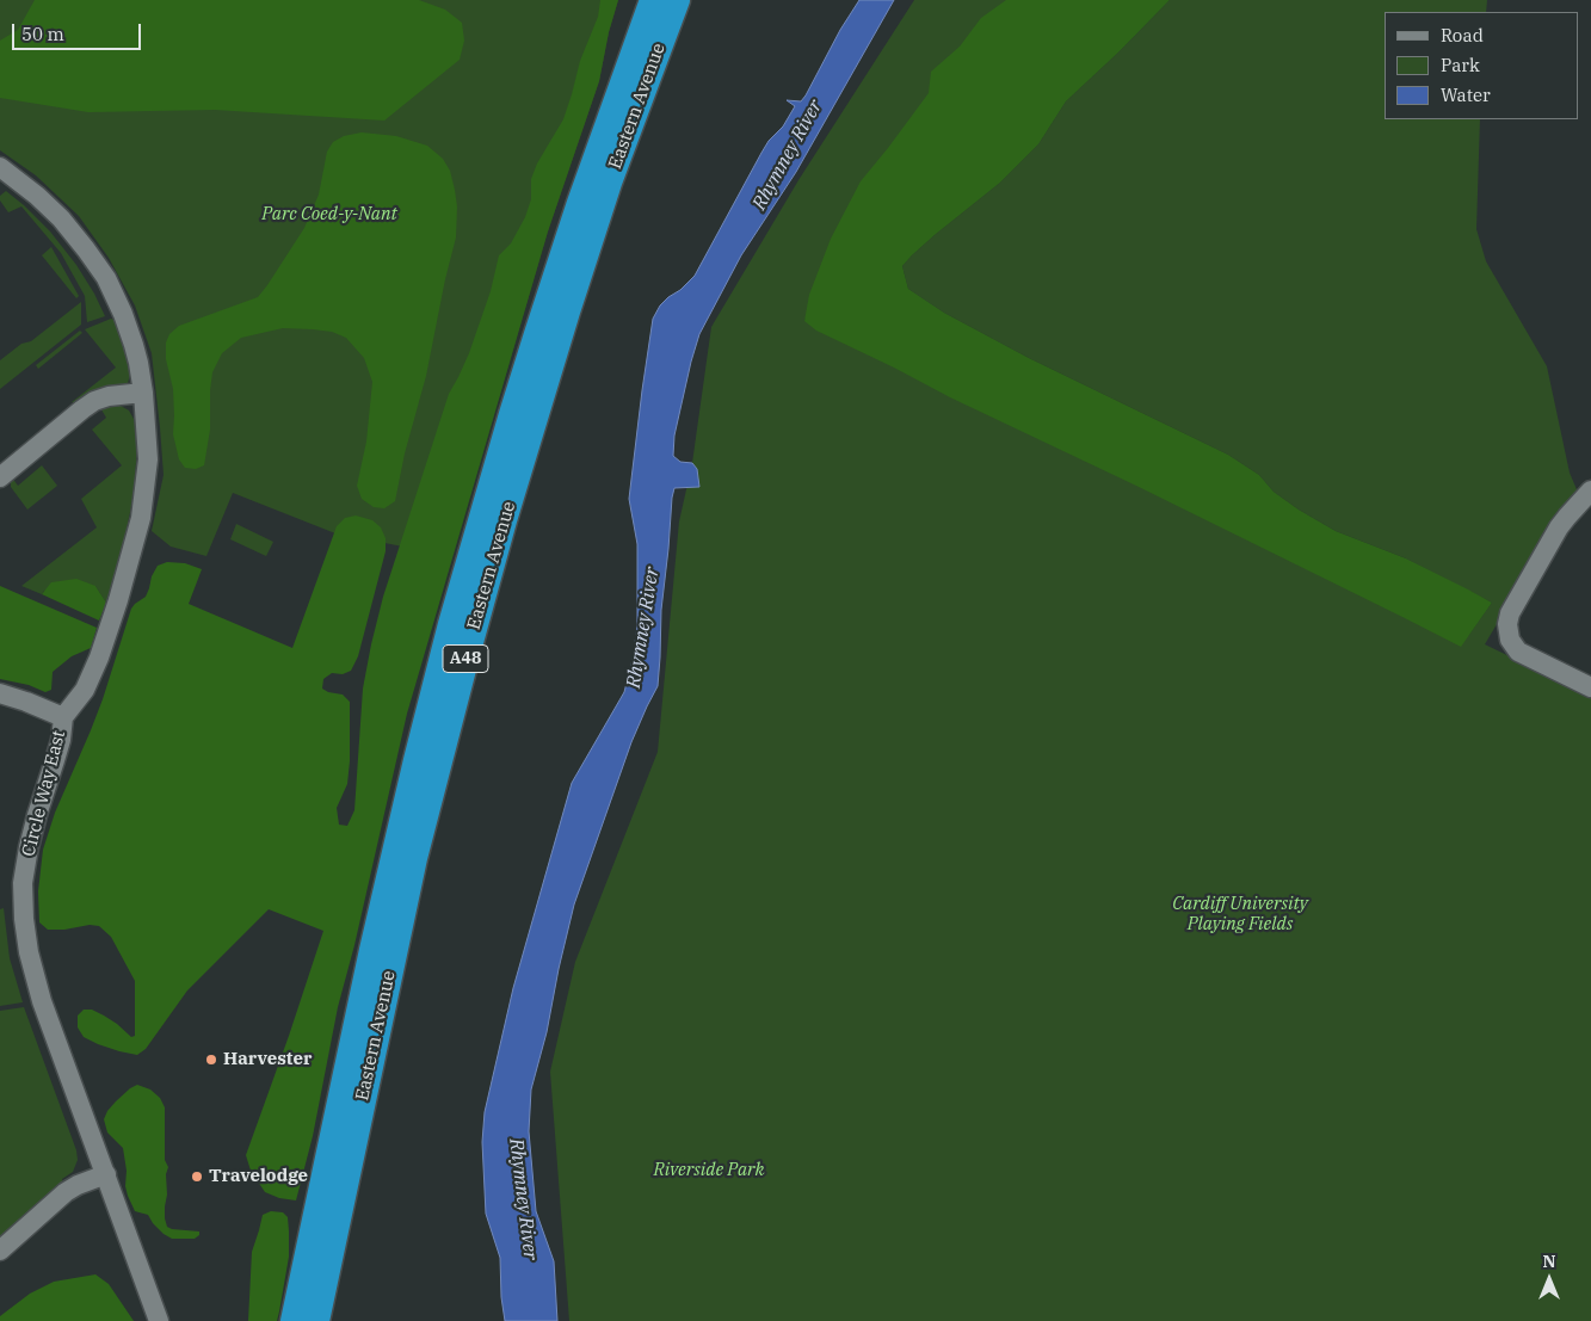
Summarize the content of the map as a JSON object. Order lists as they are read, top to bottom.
{
  "streets": {
    "highway": ["Eastern Avenue", "A48"],
    "street": ["Circle Way East"]
  },
  "water": ["Rhymney River"],
  "parks": ["Parc Coed-y-Nant", "Cardiff University Playing Fields", "Riverside Park"],
  "places": ["Harvester", "Travelodge"],
  "legend": ["Road", "Park", "Water"],
  "scale_bar": "50 m",
  "north": "top"
}
